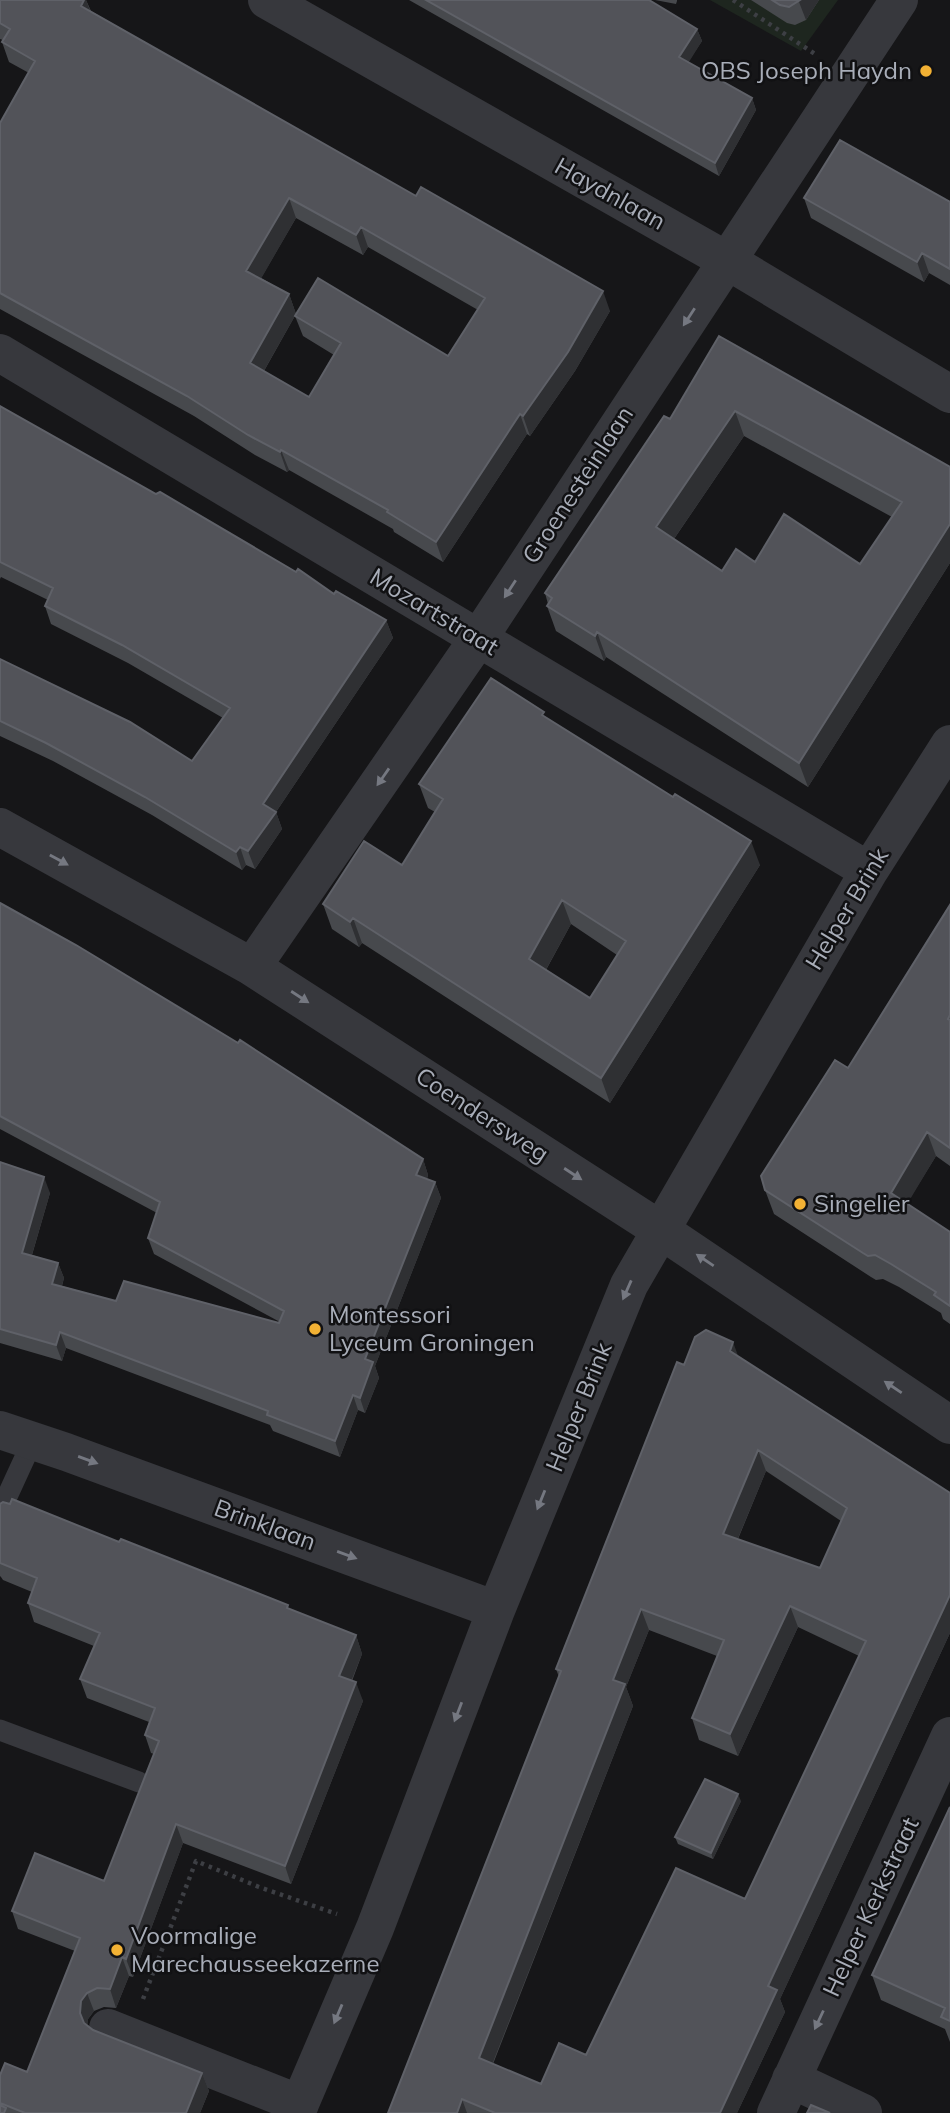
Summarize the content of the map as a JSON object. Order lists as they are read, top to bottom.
{
  "streets": {
    "street": [
      "Haydnlaan",
      "Groenesteinlaan",
      "Mozartstraat",
      "Helper Brink",
      "Coendersweg",
      "Brinklaan",
      "Helper Kerkstraat"
    ]
  },
  "crossings": [
    ["Haydnlaan", "Groenesteinlaan"],
    ["Groenesteinlaan", "Mozartstraat"],
    ["Groenesteinlaan", "Coendersweg"],
    ["Mozartstraat", "Helper Brink"],
    ["Helper Brink", "Coendersweg"],
    ["Helper Brink", "Brinklaan"]
  ],
  "one_way": [
    "Groenesteinlaan",
    "Helper Brink",
    "Brinklaan",
    "Helper Kerkstraat"
  ],
  "places": [
    "OBS Joseph Haydn",
    "Singelier",
    "Montessori Lyceum Groningen",
    "Voormalige Marechausseekazerne"
  ]
}
